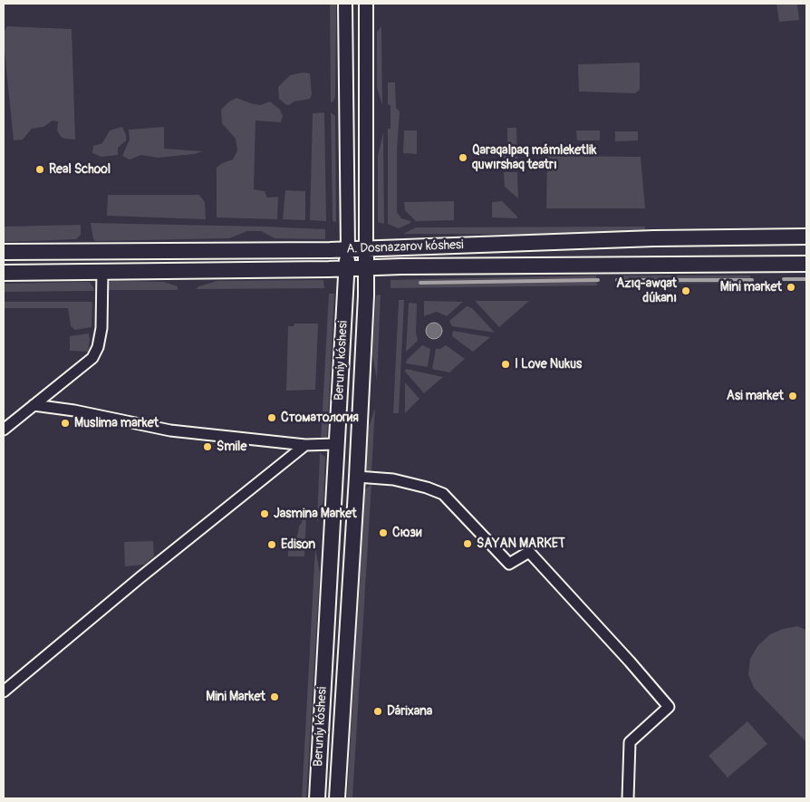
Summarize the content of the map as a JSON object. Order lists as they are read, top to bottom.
{
  "streets": {
    "main road": ["A. Dosnazarov kóshesi", "Beruniy kóshesi"]
  },
  "crossings": [
    ["A. Dosnazarov kóshesi", "Beruniy kóshesi"]
  ],
  "places": [
    "Qaraqalpaq mámleketlik quwırshaq teatrı",
    "Real School",
    "Mini market",
    "Azıq-awqat dúkanı",
    "I Love Nukus",
    "Asi market",
    "Стоматология",
    "Muslima market",
    "Smile",
    "Jasmina Market",
    "Сюзи",
    "SAYAN MARKET",
    "Edison",
    "Mini Market",
    "Dárixana"
  ]
}
